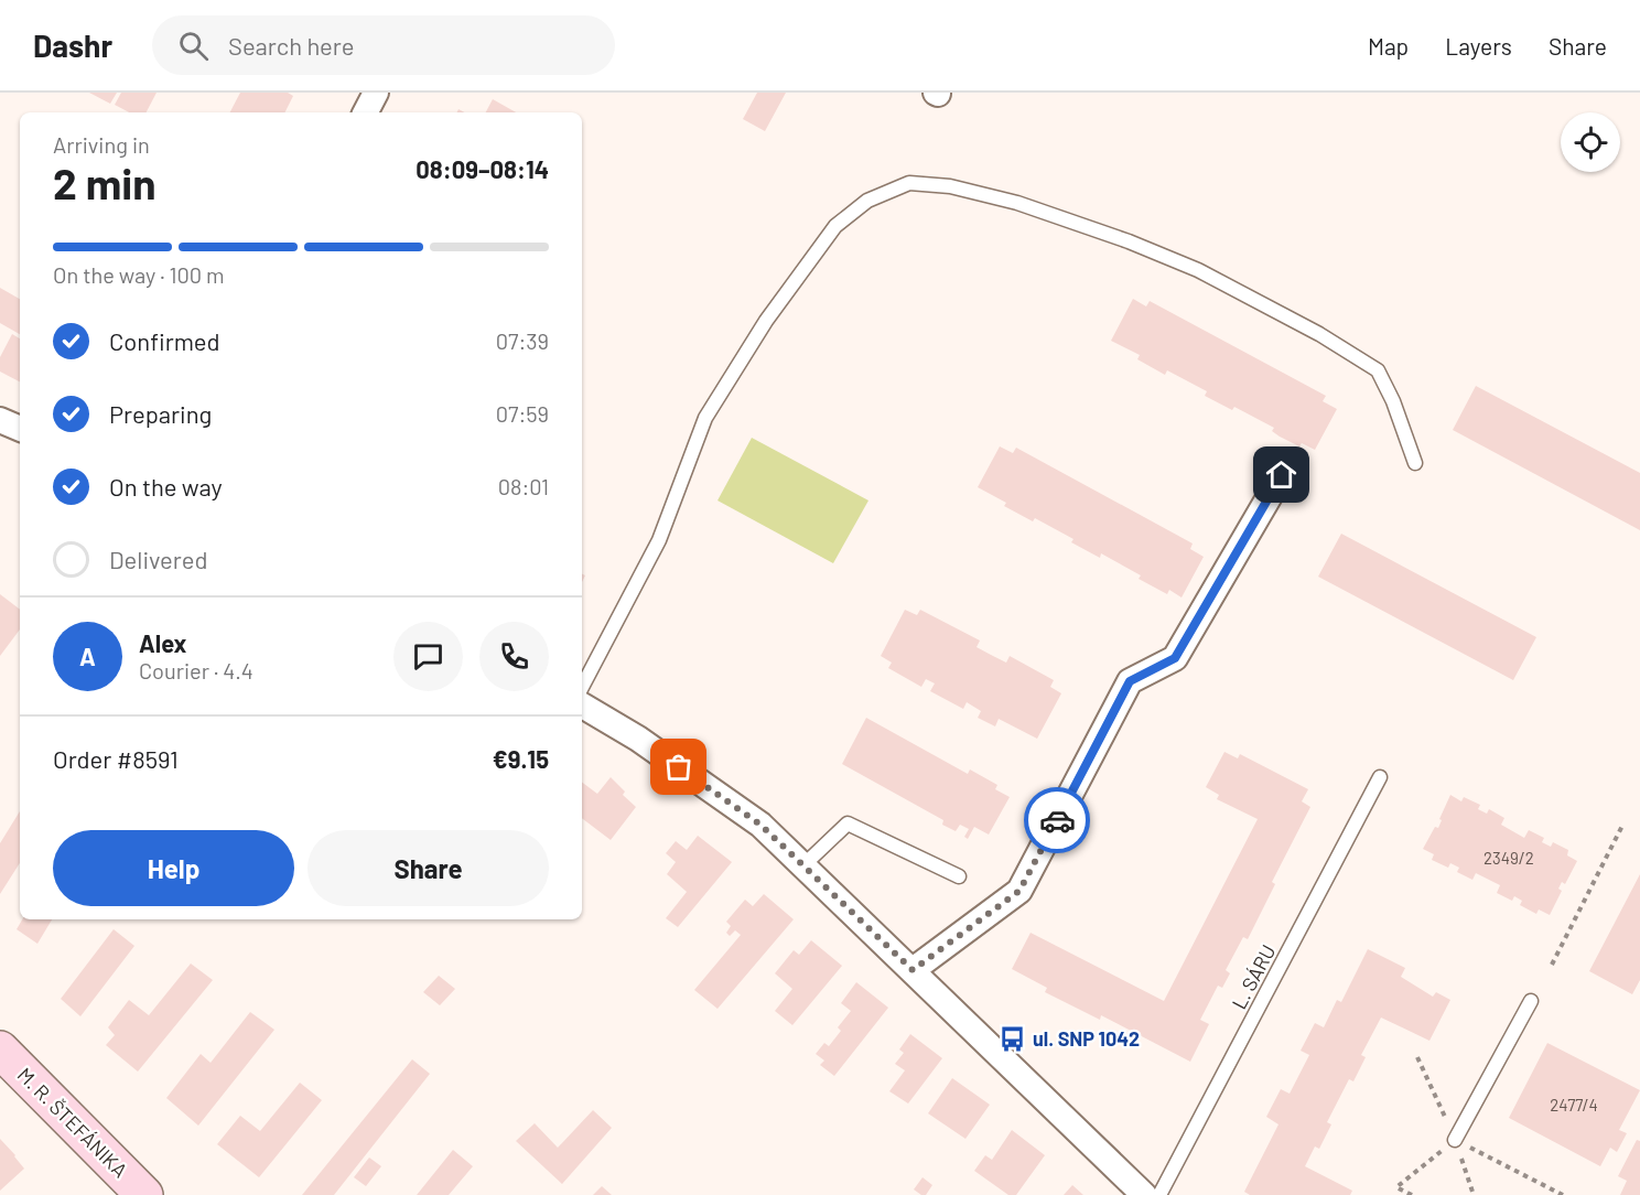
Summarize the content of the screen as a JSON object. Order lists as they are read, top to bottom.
{
  "streets": {
    "street": ["M. R. ŠTEFÁNIKA"],
    "lane": ["L. SÁRU"]
  },
  "places": {
    "bus stop": ["ul. SNP 1042"]
  },
  "house_numbers": ["2349/2", "2477/4"],
  "page": {
    "header": "Dashr",
    "search": "Search here",
    "nav": ["Map", "Layers", "Share"],
    "heading": ["2 min", "Arriving in", "08:09–08:14"],
    "panel": [
      "Alex",
      "Courier · 4.4",
      "Order #8591",
      "€9.15"
    ],
    "bar": "On the way · 100 m",
    "list": [
      ["Confirmed", "07:39"],
      ["Preparing", "07:59"],
      ["On the way", "08:01"],
      "Delivered"
    ],
    "round": "A",
    "buttons": ["Help", "Share"]
  }
}
